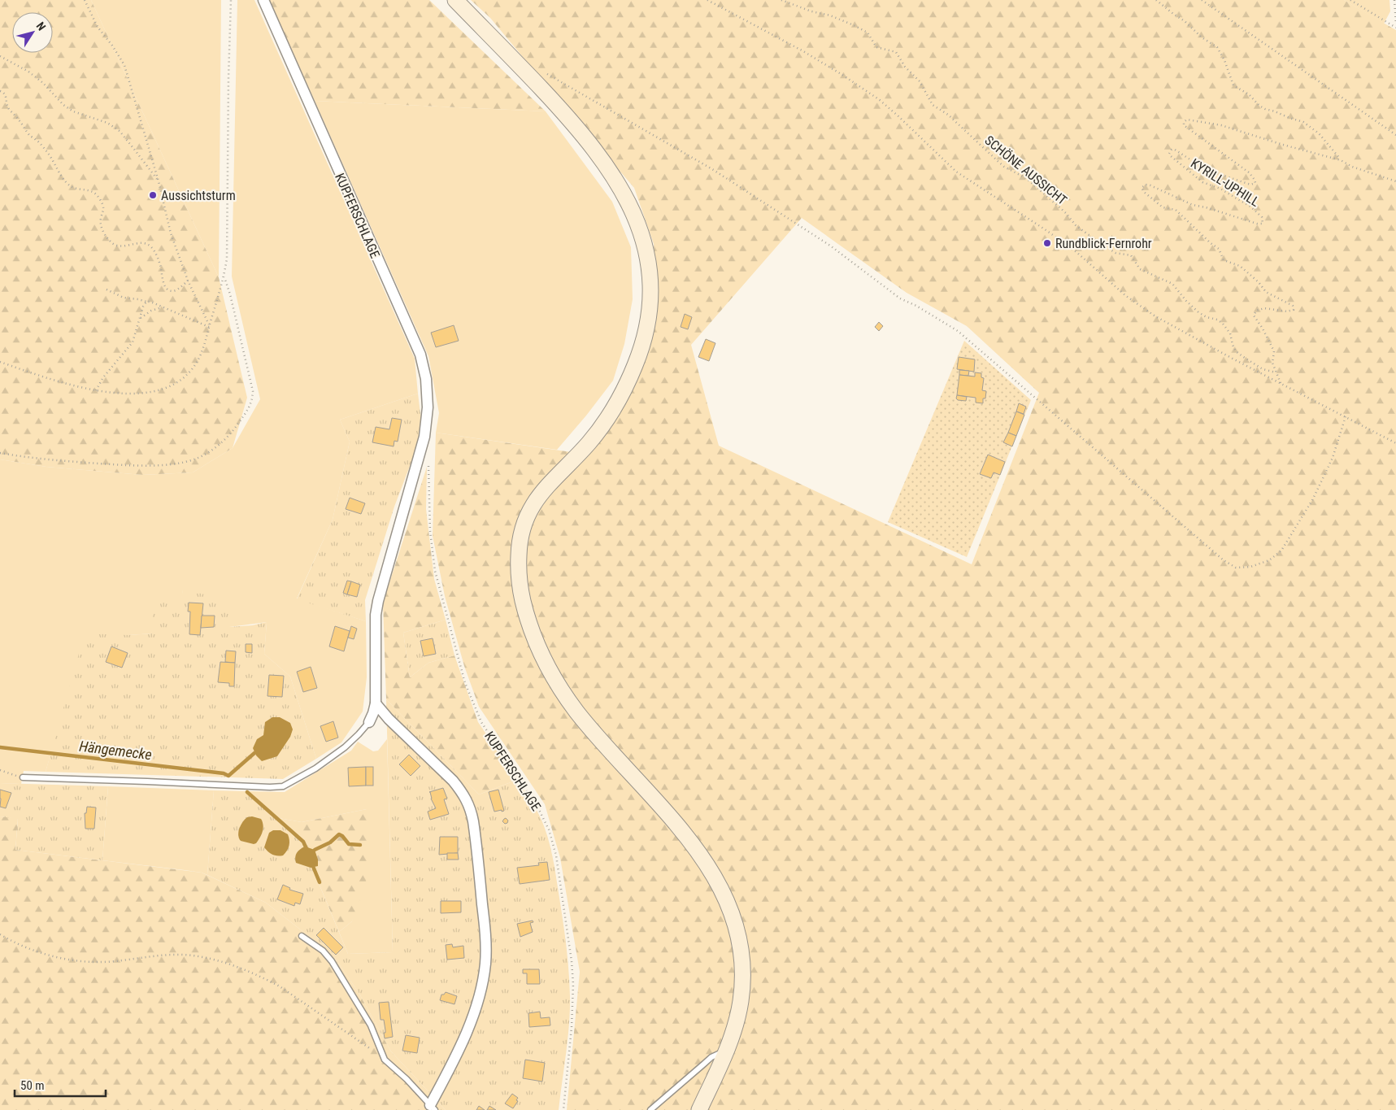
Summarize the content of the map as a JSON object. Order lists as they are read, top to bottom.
{
  "streets": {
    "street": ["KUPFERSCHLAGE"],
    "path": ["SCHÖNE AUSSICHT", "KYRILL-UPHILL"]
  },
  "crossings": [
    ["SCHÖNE AUSSICHT", "KYRILL-UPHILL"]
  ],
  "water": ["Hängemecke"],
  "places": ["Aussichtsturm", "Rundblick-Fernrohr"],
  "scale_bar": "50 m",
  "north": "top right"
}
